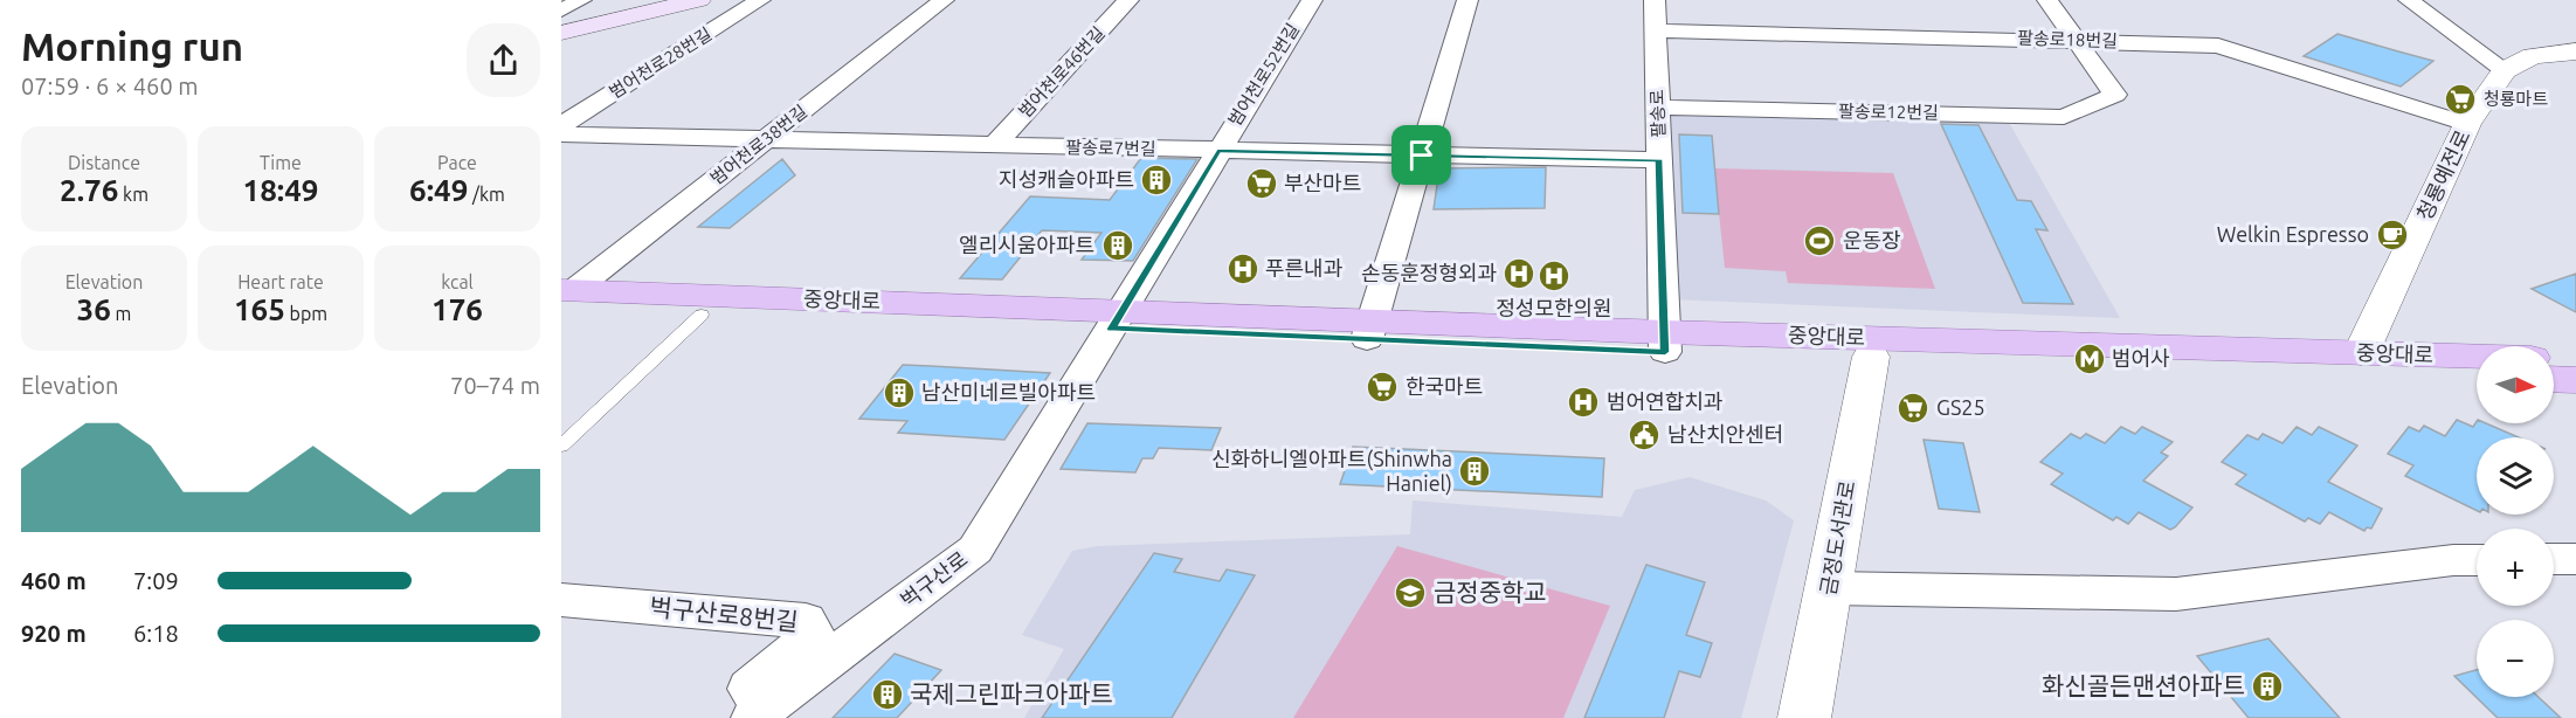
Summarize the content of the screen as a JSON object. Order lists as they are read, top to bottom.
{
  "streets": {
    "main road": ["중앙대로"],
    "street": [
      "팔송로18번길",
      "범어천로28번길",
      "범어천로46번길",
      "범어천로52번길",
      "팔송로12번길",
      "팔송로",
      "범어천로38번길",
      "팔송로7번길",
      "청룡예전로",
      "금정도서관로",
      "벅구산로",
      "벅구산로8번길"
    ]
  },
  "crossings": [
    ["팔송로18번길", "팔송로12번길"],
    ["팔송로18번길", "팔송로"],
    ["팔송로18번길", "청룡예전로"],
    ["범어천로46번길", "팔송로7번길"],
    ["범어천로52번길", "팔송로7번길"],
    ["팔송로12번길", "팔송로"],
    ["팔송로", "팔송로7번길"],
    ["팔송로", "중앙대로"],
    ["범어천로38번길", "팔송로7번길"],
    ["범어천로38번길", "중앙대로"],
    ["청룡예전로", "중앙대로"],
    ["중앙대로", "금정도서관로"],
    ["중앙대로", "벅구산로"],
    ["벅구산로", "벅구산로8번길"]
  ],
  "places": {
    "supermarket": [
      "청룡마트",
      "부산마트",
      "한국마트",
      "GS25"
    ],
    "building": [
      "지성캐슬아파트",
      "엘리시움아파트",
      "남산미네르빌아파트",
      "신화하니엘아파트(Shinwha Haniel)",
      "화신골든맨션아파트",
      "국제그린파크아파트"
    ],
    "cafe": ["Welkin Espresso"],
    "sports": ["운동장"],
    "hospital": [
      "푸른내과",
      "손동훈정형외과",
      "정성모한의원",
      "범어연합치과"
    ],
    "metro station": ["범어사"],
    "public building": ["남산치안센터"],
    "school or university": ["금정중학교"]
  },
  "north": "right",
  "page": {
    "heading": ["Morning run", "07:59 · 6 × 460 m"],
    "stats": [
      ["Distance", "2.76 km"],
      ["Time", "18:49"],
      ["Pace", "6:49 /km"],
      ["Elevation", "36 m"],
      ["Heart rate", "165 bpm"],
      ["kcal", "176"]
    ],
    "map_buttons": ["+", "−"],
    "chart": ["Elevation", "70–74 m"],
    "list": [
      {
        "name": "460 m",
        "note": "7:09"
      },
      {
        "name": "920 m",
        "note": "6:18"
      }
    ]
  }
}
